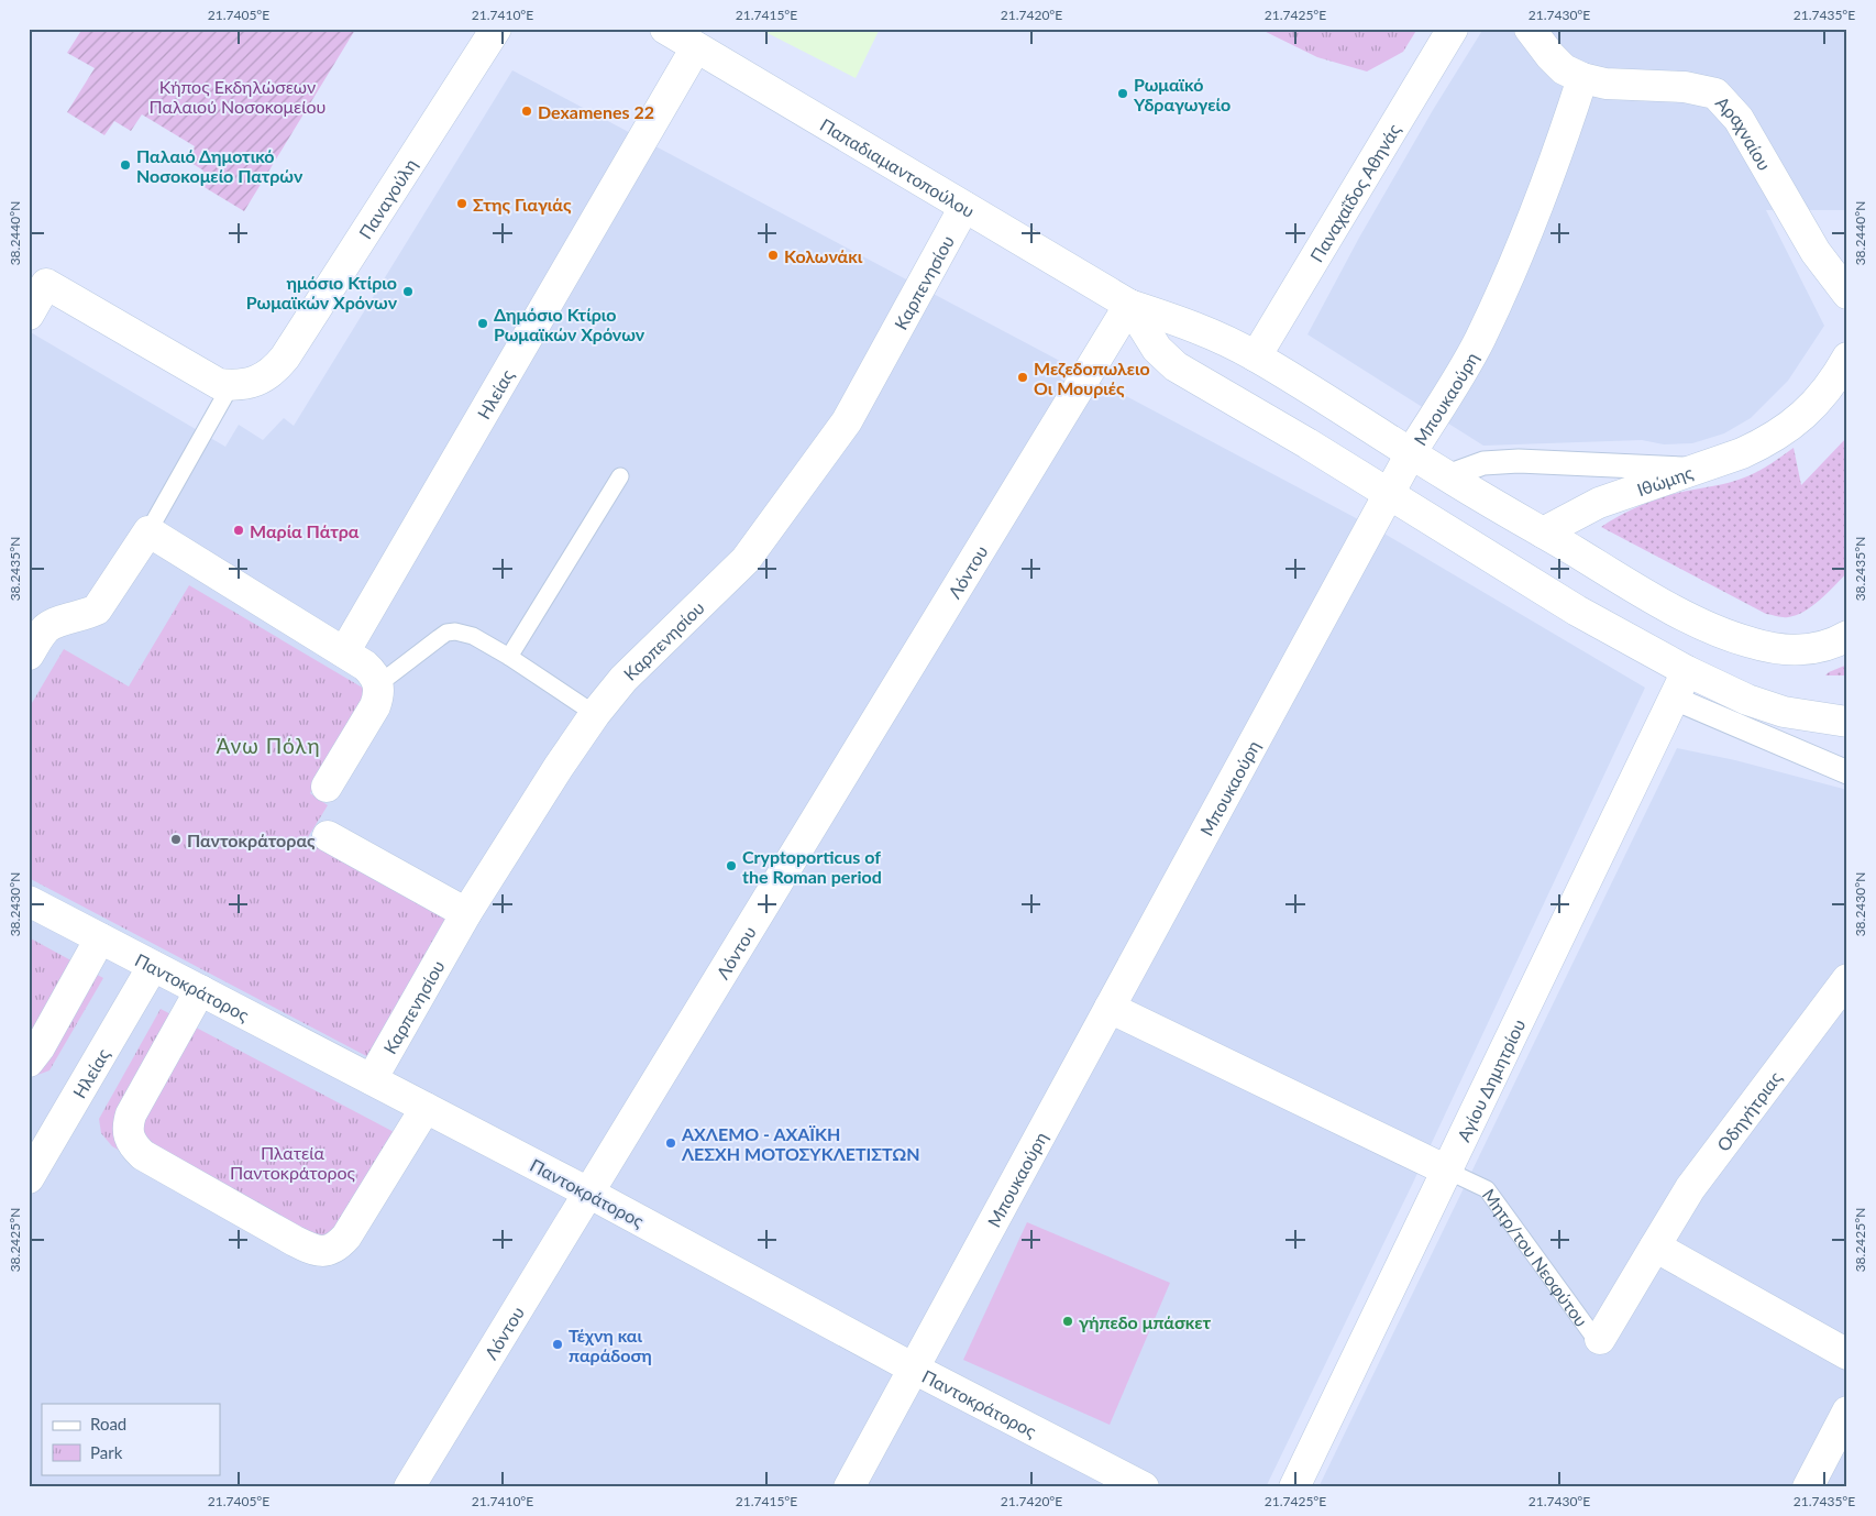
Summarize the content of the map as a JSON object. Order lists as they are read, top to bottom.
{
  "streets": {
    "street": [
      "Αραχναίου",
      "Παπαδιαμαντοπούλου",
      "Παναχαΐδος Αθηνάς",
      "Παναγούλη",
      "Καρπενησίου",
      "Ηλείας",
      "Μπουκαούρη",
      "Ιθώμης",
      "Λόντου",
      "Παντοκράτορος",
      "Αγίου Δημητρίου",
      "Οδηγήτριας",
      "Μητρ/του Νεοφύτου"
    ]
  },
  "crossings": [
    ["Αραχναίου", "Μπουκαούρη"],
    ["Παπαδιαμαντοπούλου", "Παναχαΐδος Αθηνάς"],
    ["Παπαδιαμαντοπούλου", "Καρπενησίου"],
    ["Παπαδιαμαντοπούλου", "Ηλείας"],
    ["Παπαδιαμαντοπούλου", "Μπουκαούρη"],
    ["Παπαδιαμαντοπούλου", "Ιθώμης"],
    ["Παπαδιαμαντοπούλου", "Λόντου"],
    ["Καρπενησίου", "Παντοκράτορος"],
    ["Ηλείας", "Παντοκράτορος"],
    ["Μπουκαούρη", "Παντοκράτορος"],
    ["Μπουκαούρη", "Μητρ/του Νεοφύτου"],
    ["Λόντου", "Παντοκράτορος"],
    ["Αγίου Δημητρίου", "Μητρ/του Νεοφύτου"],
    ["Οδηγήτριας", "Μητρ/του Νεοφύτου"]
  ],
  "districts": ["Άνω Πόλη"],
  "parks": ["Κήπος Εκδηλώσεων Παλαιού Νοσοκομείου", "Πλατεία Παντοκράτορος"],
  "places": [
    "Ρωμαϊκό Υδραγωγείο",
    "Dexamenes 22",
    "Παλαιό Δημοτικό Νοσοκομείο Πατρών",
    "Στης Γιαγιάς",
    "Κολωνάκι",
    "ημόσιο Κτίριο Ρωμαϊκών Χρόνων",
    "Δημόσιο Κτίριο Ρωμαϊκών Χρόνων",
    "Μεζεδοπωλειο Οι Μουριές",
    "Μαρία Πάτρα",
    "Παντοκράτορας",
    "Cryptoporticus of the Roman period",
    "ΑΧΛΕΜΟ - ΑΧΑΪΚΗ ΛΕΣΧΗ ΜΟΤΟΣΥΚΛΕΤΙΣΤΩΝ",
    "γήπεδο μπάσκετ",
    "Τέχνη και παράδοση"
  ],
  "legend": ["Road", "Park"],
  "coordinates": [
    "21.7405°E",
    "21.7410°E",
    "21.7415°E",
    "21.7420°E",
    "21.7425°E",
    "21.7430°E",
    "21.7435°E",
    "38.2440°N",
    "38.2435°N",
    "38.2430°N",
    "38.2425°N"
  ]
}
